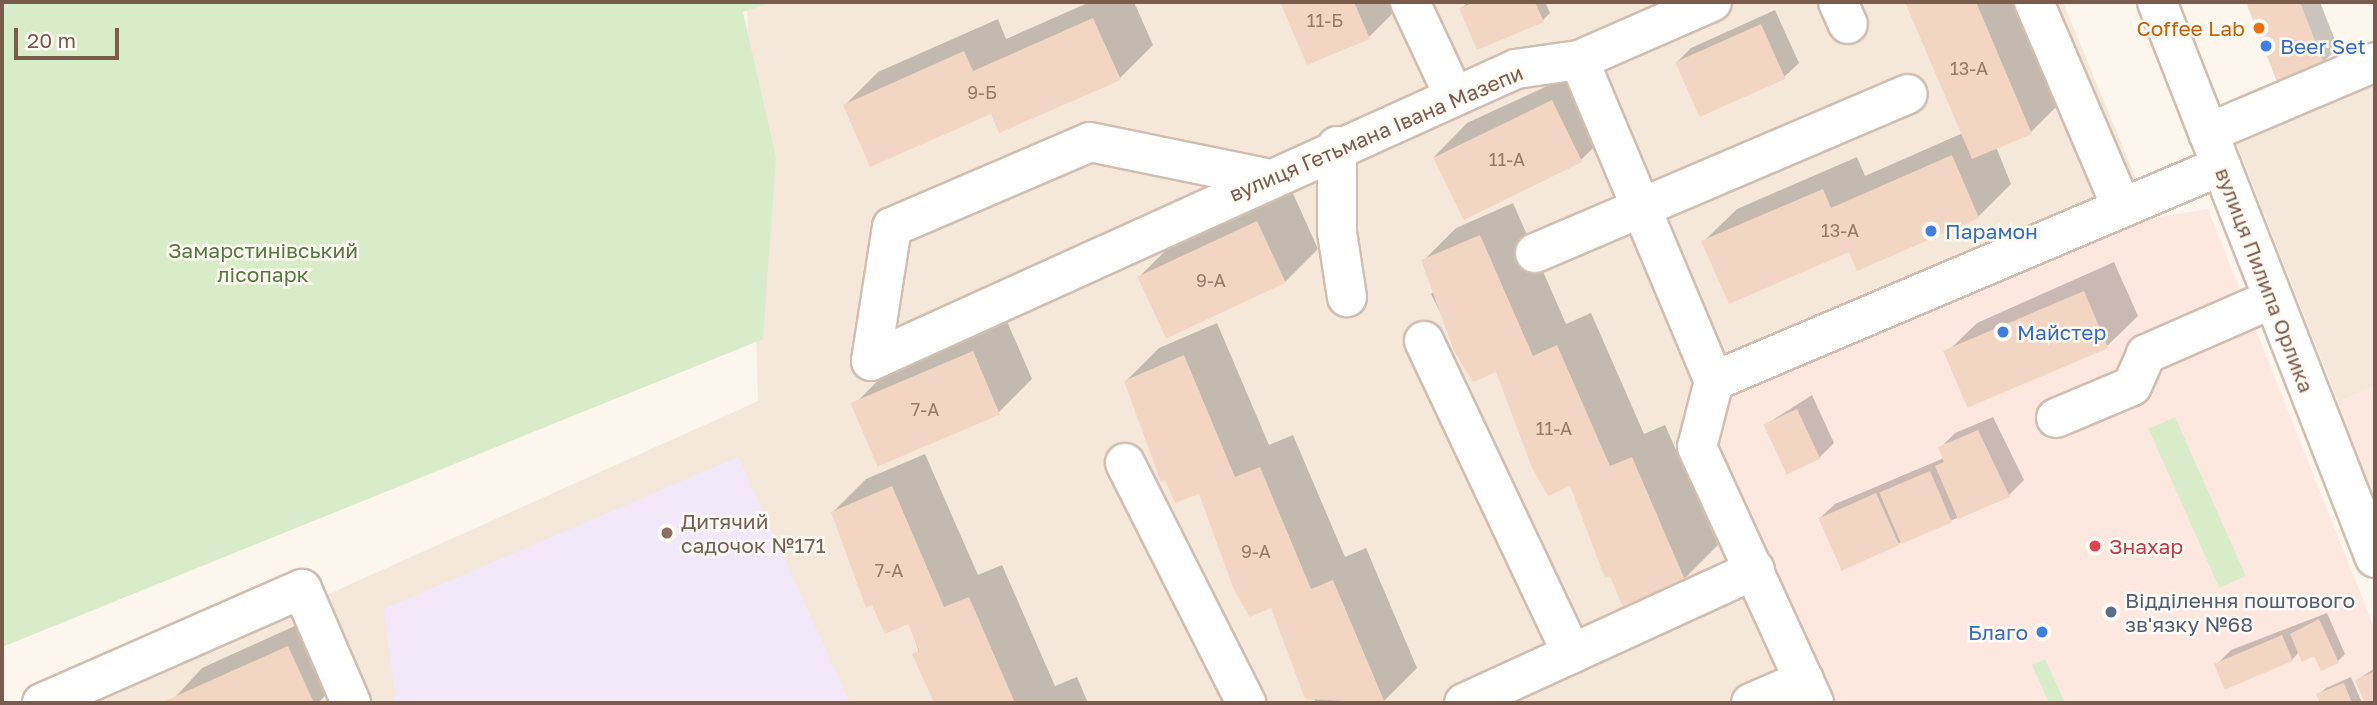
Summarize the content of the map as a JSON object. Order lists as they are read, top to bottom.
{
  "streets": {
    "street": ["вулиця Гетьмана Івана Мазепи", "вулиця Пилипа Орлика"]
  },
  "parks": ["Замарстинівський лісопарк"],
  "places": [
    "Coffee Lab",
    "Beer Set",
    "Парамон",
    "Майстер",
    "Дитячий садочок №171",
    "Знахар",
    "Відділення поштового зв'язку №68",
    "Благо"
  ],
  "house_numbers": [
    "11-Б",
    "13-А",
    "9-Б",
    "11-А",
    "13-А",
    "9-А",
    "7-А",
    "11-А",
    "9-А",
    "7-А"
  ],
  "scale_bar": "20 m"
}
